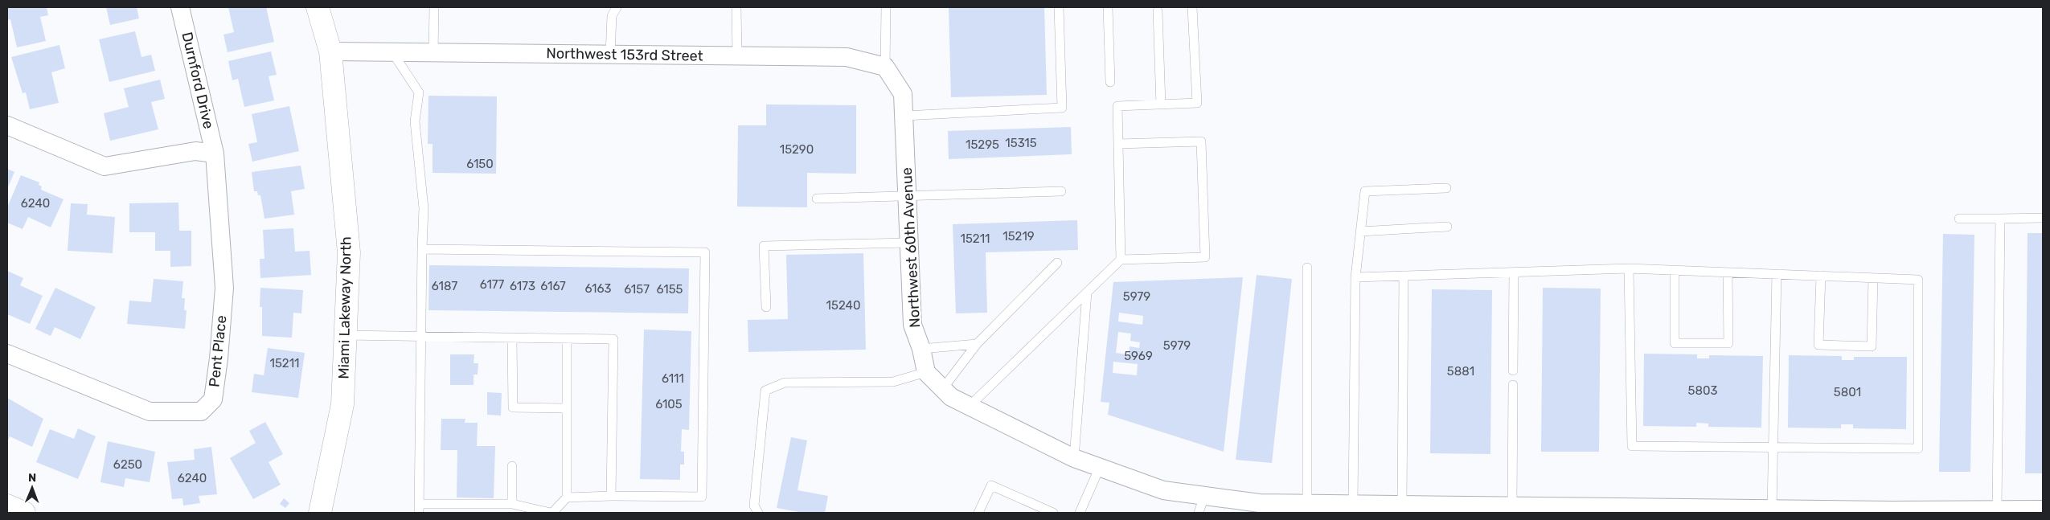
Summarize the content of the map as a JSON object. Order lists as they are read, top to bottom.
{
  "streets": {
    "street": [
      "Northwest 153rd Street",
      "Durnford Drive",
      "Northwest 60th Avenue",
      "Miami Lakeway North",
      "Pent Place"
    ]
  },
  "crossings": [
    ["Northwest 153rd Street", "Northwest 60th Avenue"],
    ["Northwest 153rd Street", "Miami Lakeway North"],
    ["Durnford Drive", "Pent Place"]
  ],
  "house_numbers": [
    "15315",
    "15295",
    "15290",
    "6150",
    "6240",
    "15219",
    "15211",
    "6177",
    "6187",
    "6173",
    "6167",
    "6163",
    "6157",
    "6155",
    "5979",
    "15240",
    "5979",
    "5969",
    "15211",
    "5881",
    "6111",
    "5803",
    "5801",
    "6105",
    "6250",
    "6240"
  ],
  "north": "top"
}
